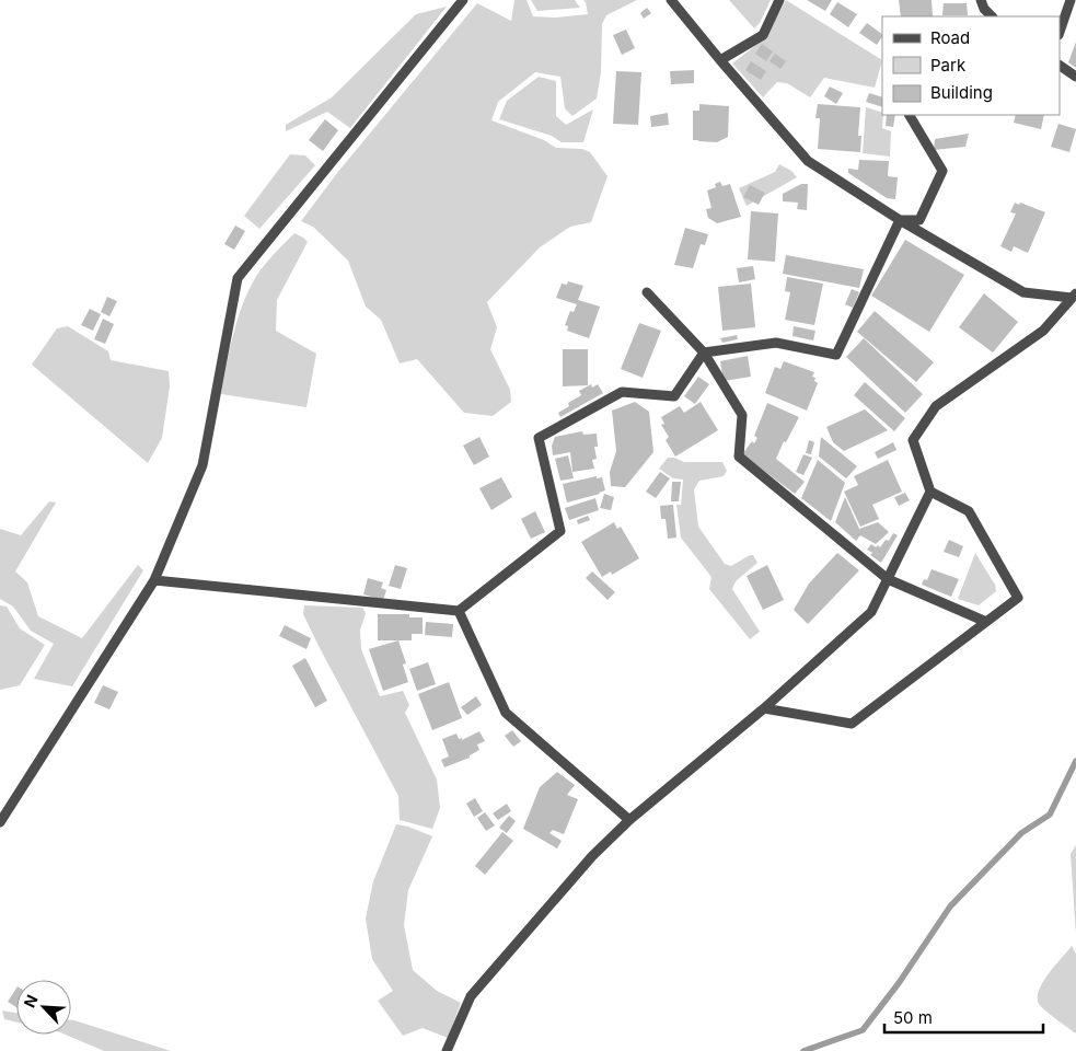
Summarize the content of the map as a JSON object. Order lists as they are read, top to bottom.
{
  "legend": ["Road", "Park", "Building"],
  "scale_bar": "50 m",
  "north": "top left"
}
